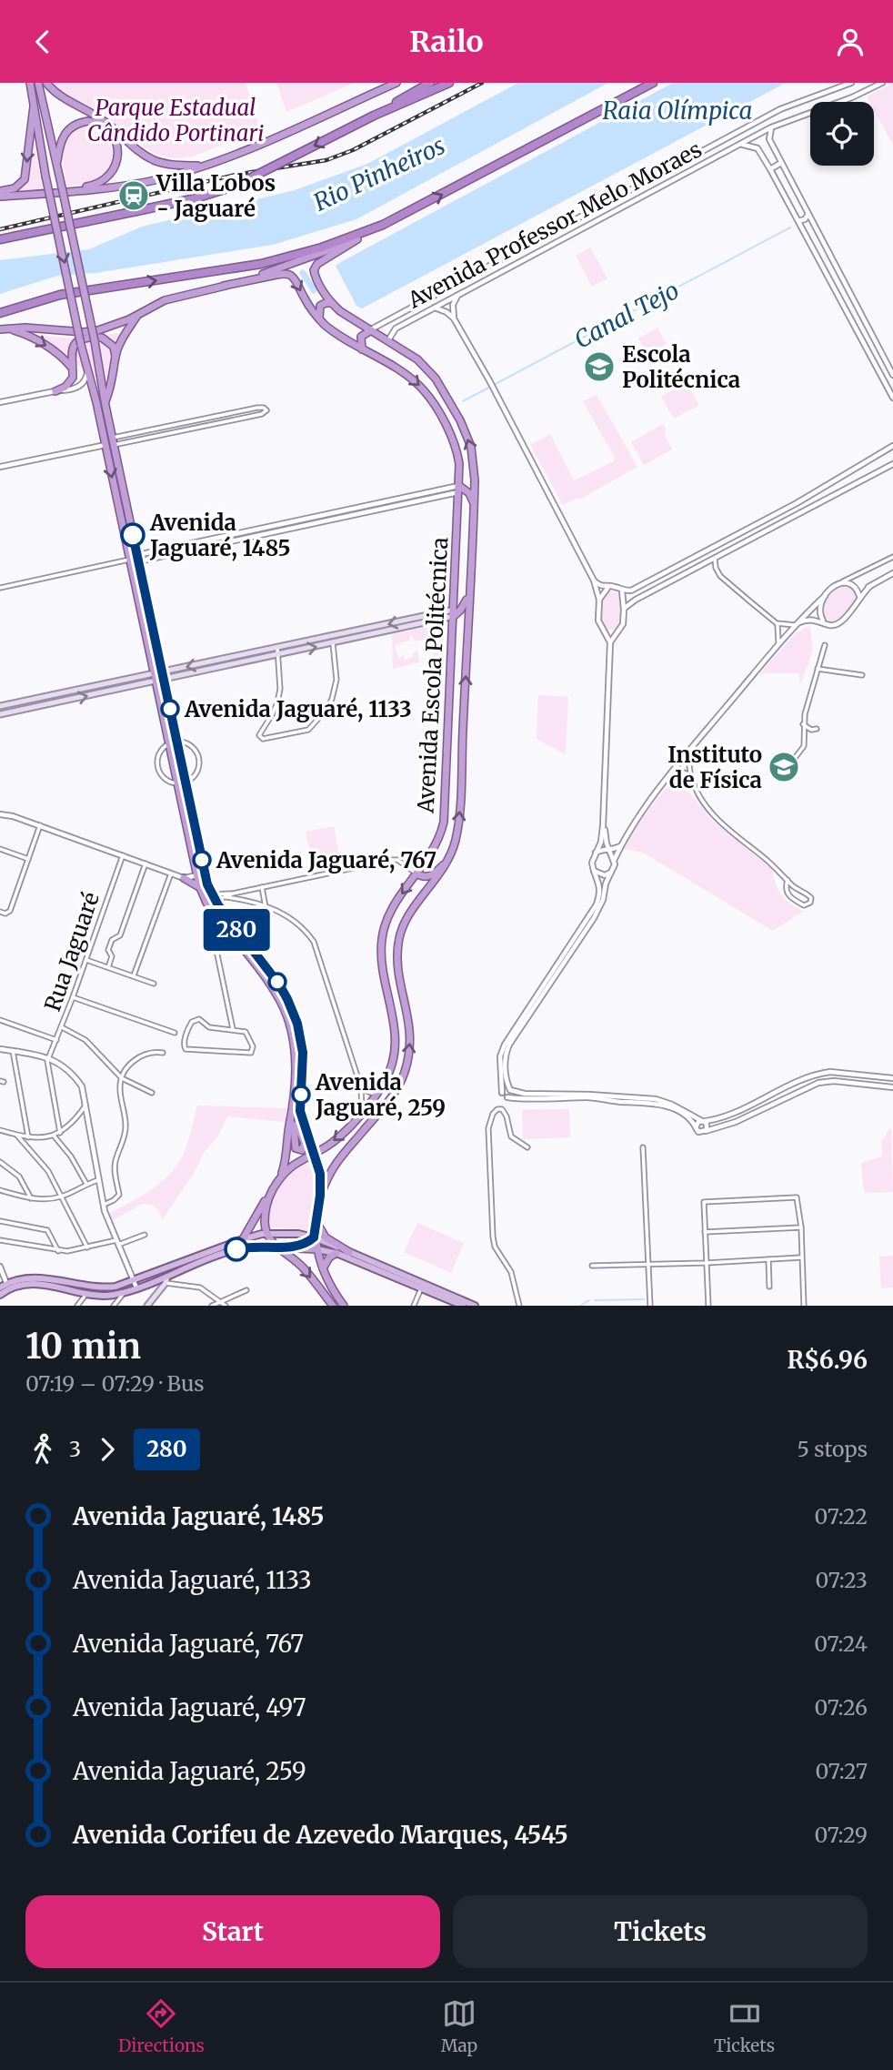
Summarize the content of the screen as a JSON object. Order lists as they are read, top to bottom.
{
  "streets": {
    "highway": ["Avenida Escola Politécnica"],
    "street": ["Avenida Professor Melo Moraes", "Rua Jaguaré"]
  },
  "crossings": [
    ["Avenida Professor Melo Moraes", "Avenida Escola Politécnica"]
  ],
  "water": ["Raia Olímpica", "Rio Pinheiros", "Canal Tejo"],
  "parks": ["Parque Estadual Cândido Portinari"],
  "places": {
    "station": ["Villa Lobos - Jaguaré"],
    "school or university": ["Escola Politécnica", "Instituto de Física"],
    "other": [
      "Avenida Jaguaré, 1485",
      "Avenida Jaguaré, 1133",
      "Avenida Jaguaré, 767",
      "Avenida Jaguaré, 259"
    ]
  },
  "lines": ["bus line 280"],
  "page": {
    "header": "Railo",
    "on_map": "280",
    "heading": ["10 min", "07:19 – 07:29 · Bus", "R$6.96"],
    "legs": ["3", "280", "5 stops"],
    "list": [
      {
        "name": "Avenida Jaguaré, 1485",
        "value": "07:22"
      },
      {
        "name": "Avenida Jaguaré, 1133",
        "value": "07:23"
      },
      {
        "name": "Avenida Jaguaré, 767",
        "value": "07:24"
      },
      {
        "name": "Avenida Jaguaré, 497",
        "value": "07:26"
      },
      {
        "name": "Avenida Jaguaré, 259",
        "value": "07:27"
      },
      {
        "name": "Avenida Corifeu de Azevedo Marques, 4545",
        "value": "07:29"
      }
    ],
    "buttons": ["Start", "Tickets"],
    "tabs": ["Directions", "Map", "Tickets"]
  }
}
